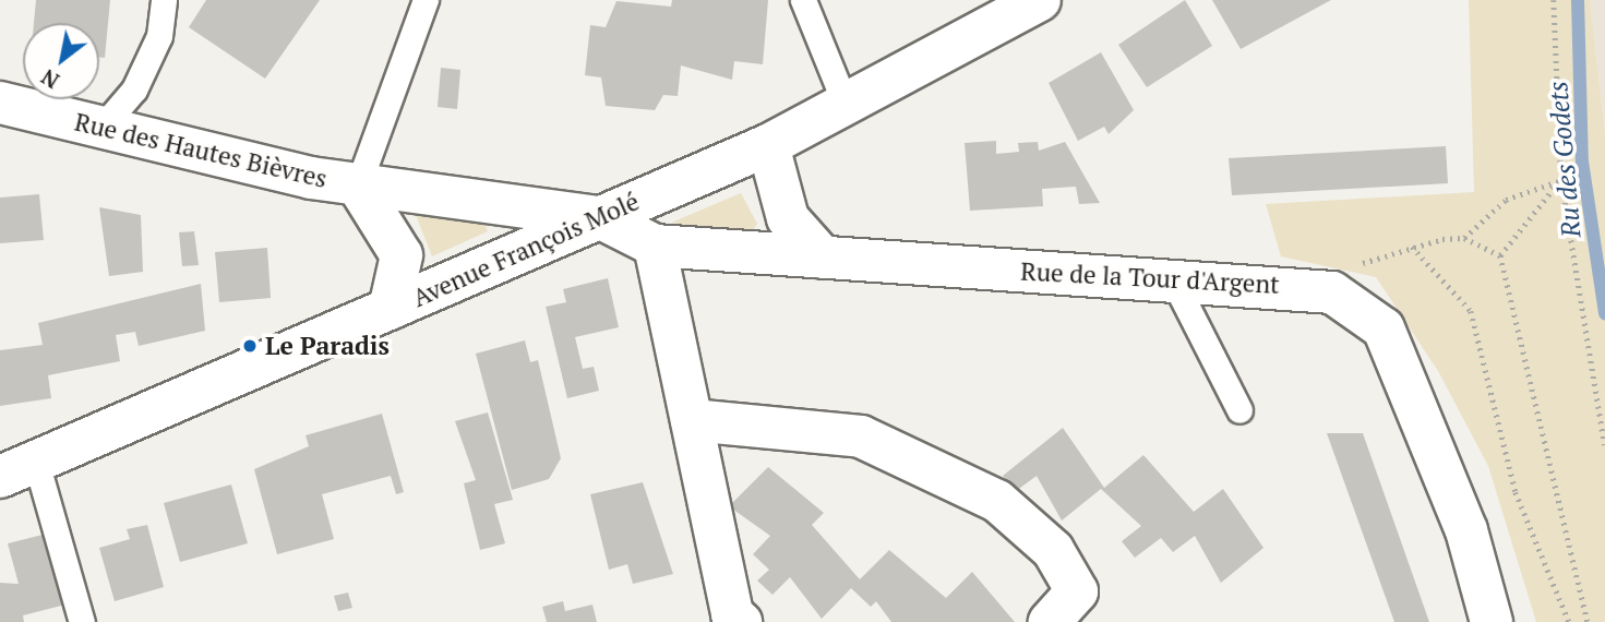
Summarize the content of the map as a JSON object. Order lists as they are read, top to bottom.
{
  "streets": {
    "street": ["Rue des Hautes Bièvres", "Avenue François Molé", "Rue de la Tour d'Argent"]
  },
  "crossings": [
    ["Rue des Hautes Bièvres", "Avenue François Molé"],
    ["Rue des Hautes Bièvres", "Rue de la Tour d'Argent"],
    ["Avenue François Molé", "Rue de la Tour d'Argent"]
  ],
  "water": ["Ru des Godets"],
  "places": ["Le Paradis"],
  "north": "bottom left"
}
